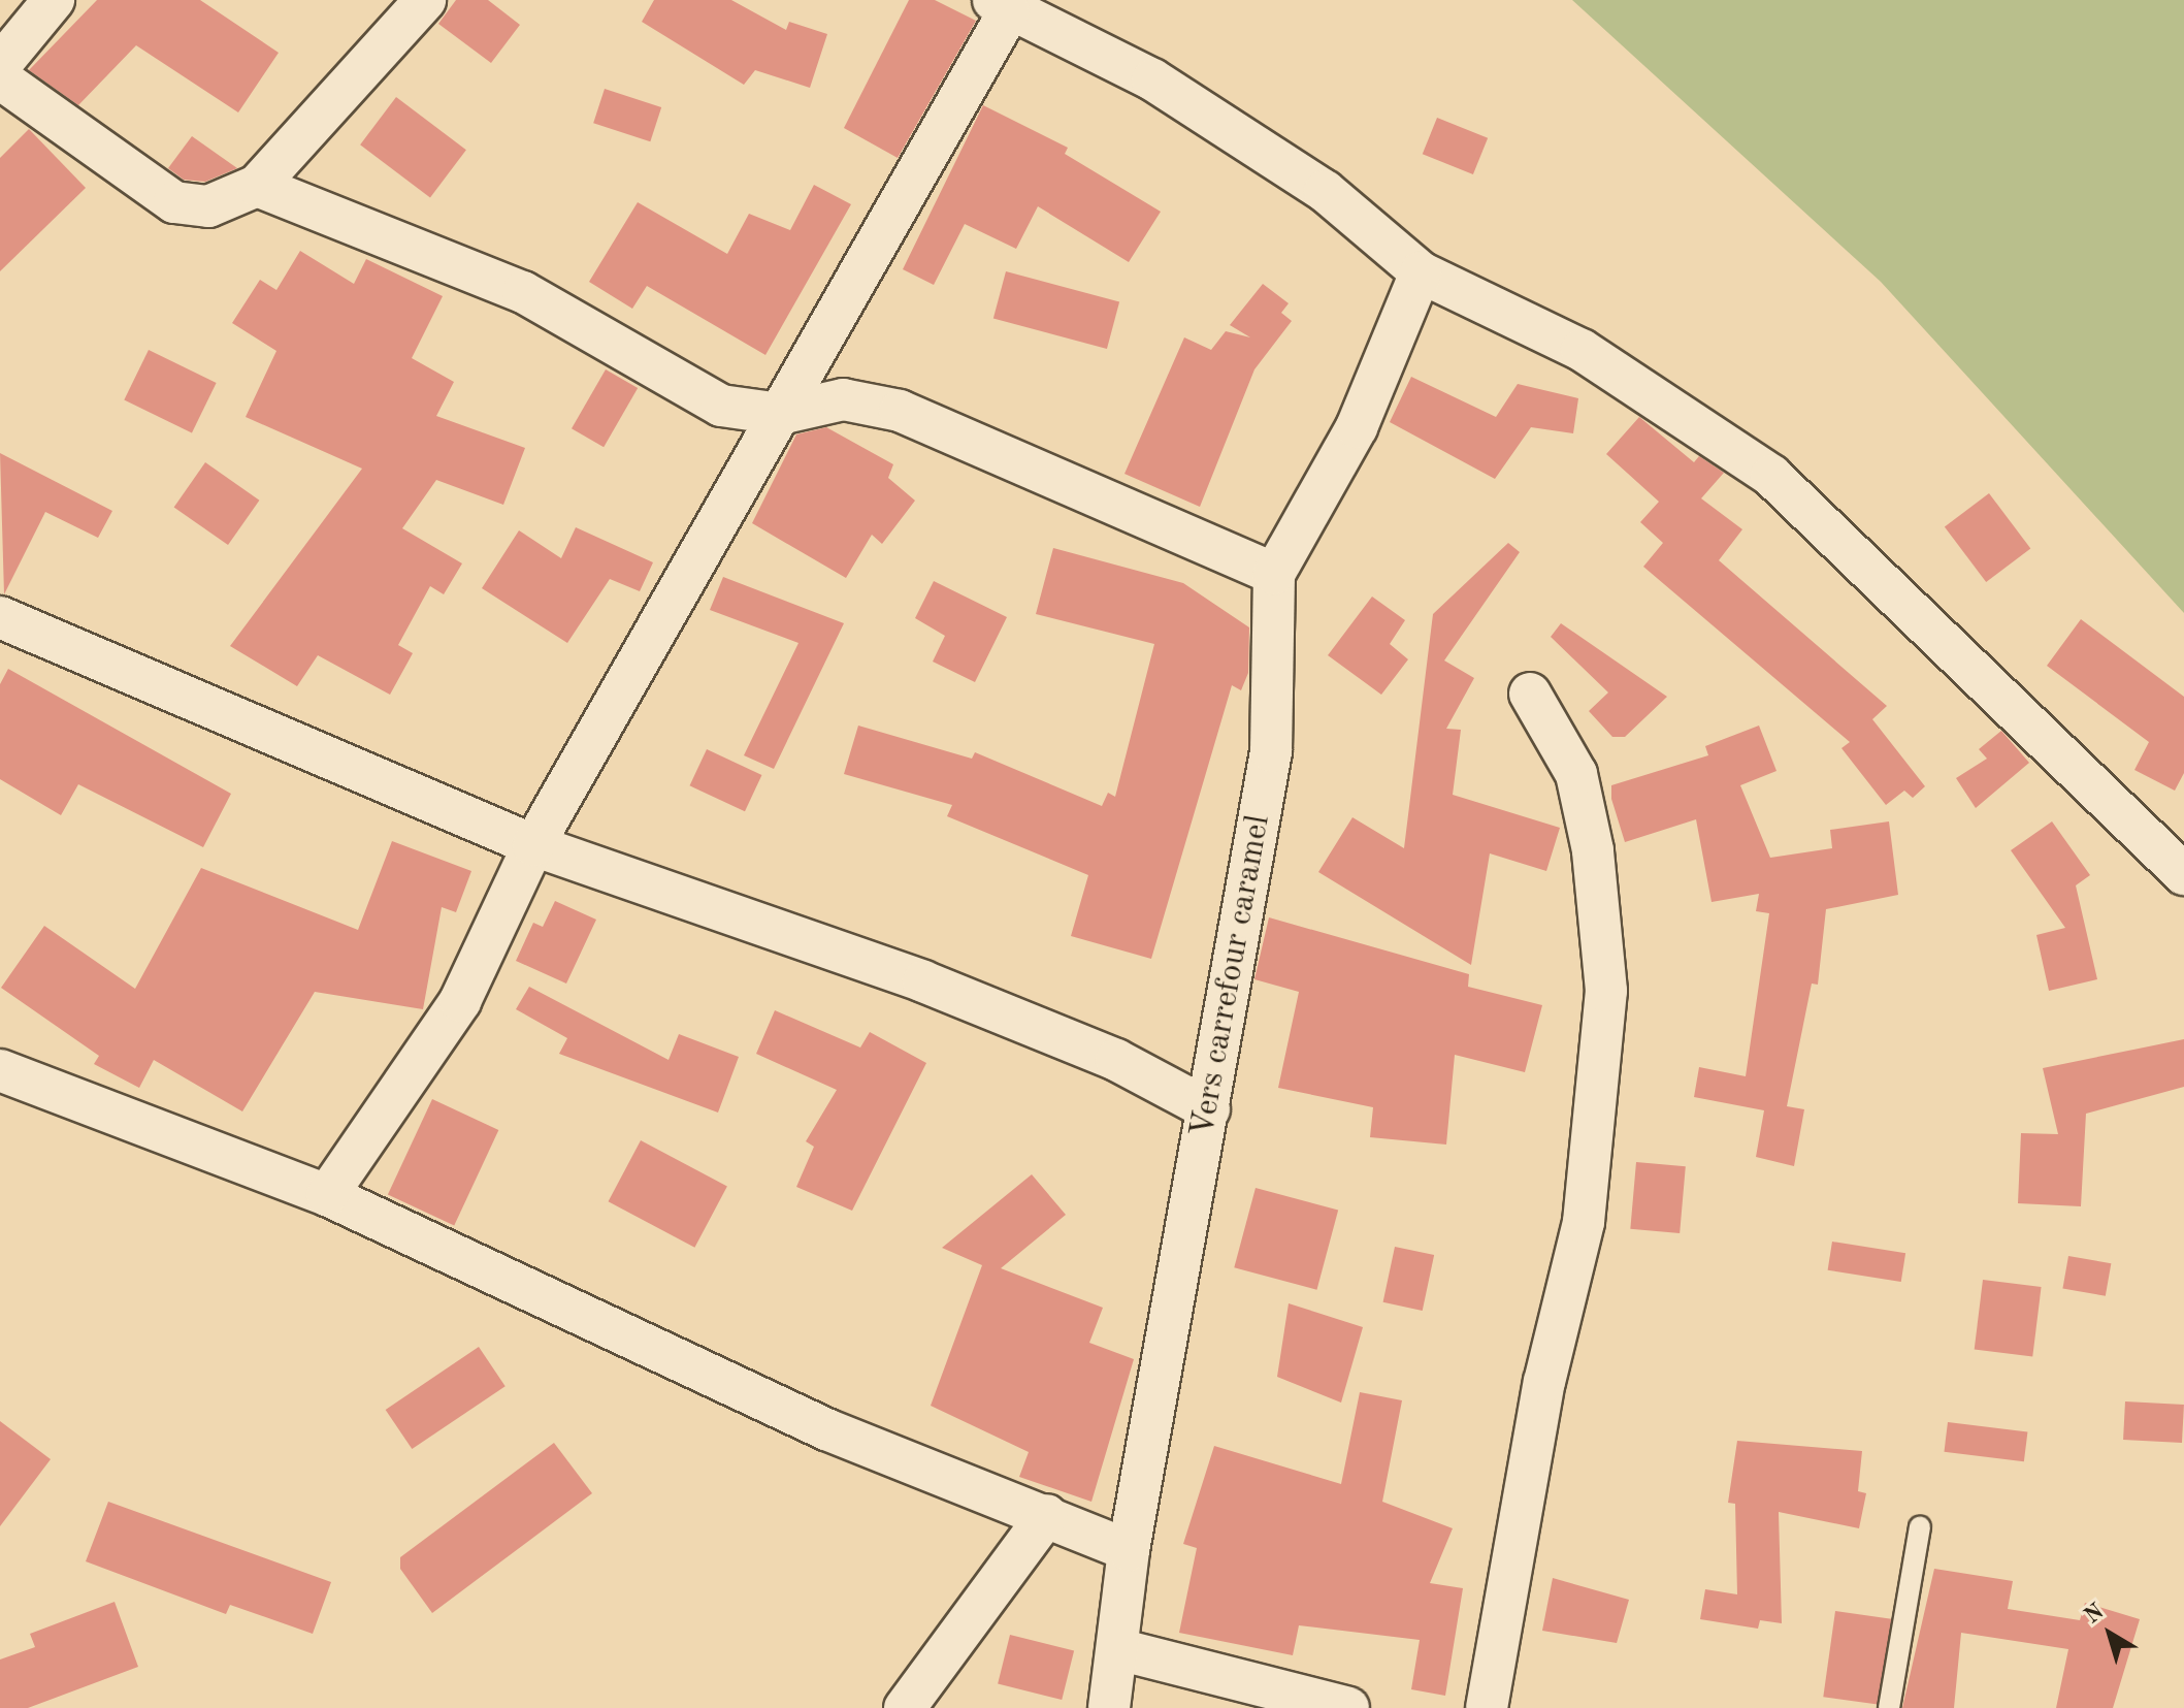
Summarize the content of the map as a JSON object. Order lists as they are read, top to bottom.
{
  "streets": {
    "street": ["Vers carrefour caramel"]
  },
  "north": "top left"
}
